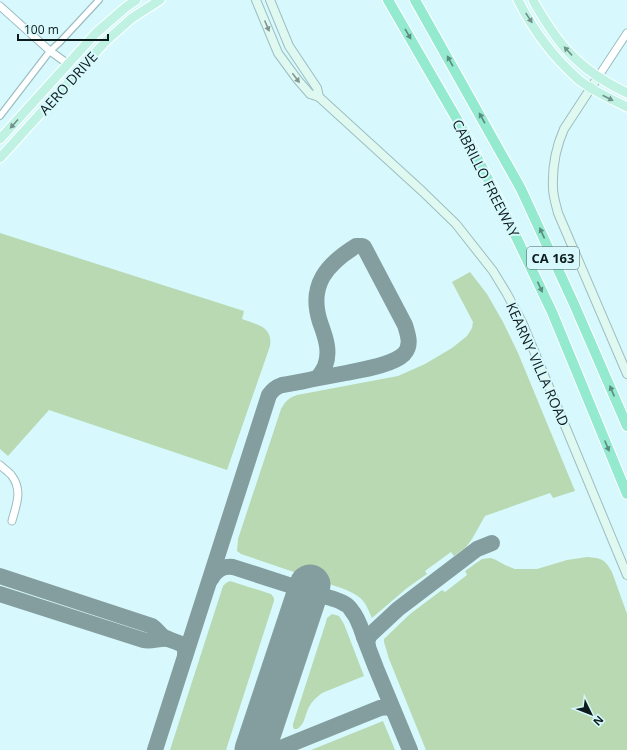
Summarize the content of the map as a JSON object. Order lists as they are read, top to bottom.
{
  "streets": {
    "highway": ["CABRILLO FREEWAY", "CA 163"],
    "main road": ["AERO DRIVE", "KEARNY VILLA ROAD"]
  },
  "scale_bar": "100 m",
  "north": "bottom right"
}
